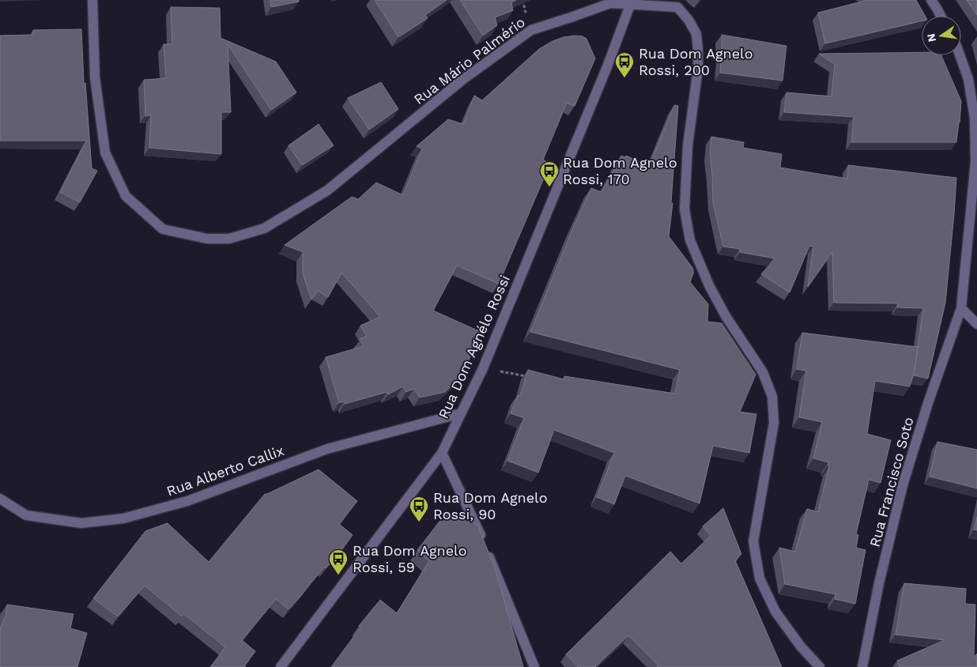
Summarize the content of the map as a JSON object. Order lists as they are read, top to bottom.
{
  "streets": {
    "street": [
      "Rua Mário Palmério",
      "Rua Dom Agnélo Rossi",
      "Rua Alberto Callix",
      "Rua Francisco Soto"
    ]
  },
  "crossings": [
    ["Rua Mário Palmério", "Rua Dom Agnélo Rossi"],
    ["Rua Dom Agnélo Rossi", "Rua Alberto Callix"]
  ],
  "places": {
    "bus stop": [
      "Rua Dom Agnelo Rossi, 200",
      "Rua Dom Agnelo Rossi, 170",
      "Rua Dom Agnelo Rossi, 90",
      "Rua Dom Agnelo Rossi, 59"
    ]
  },
  "north": "left"
}
